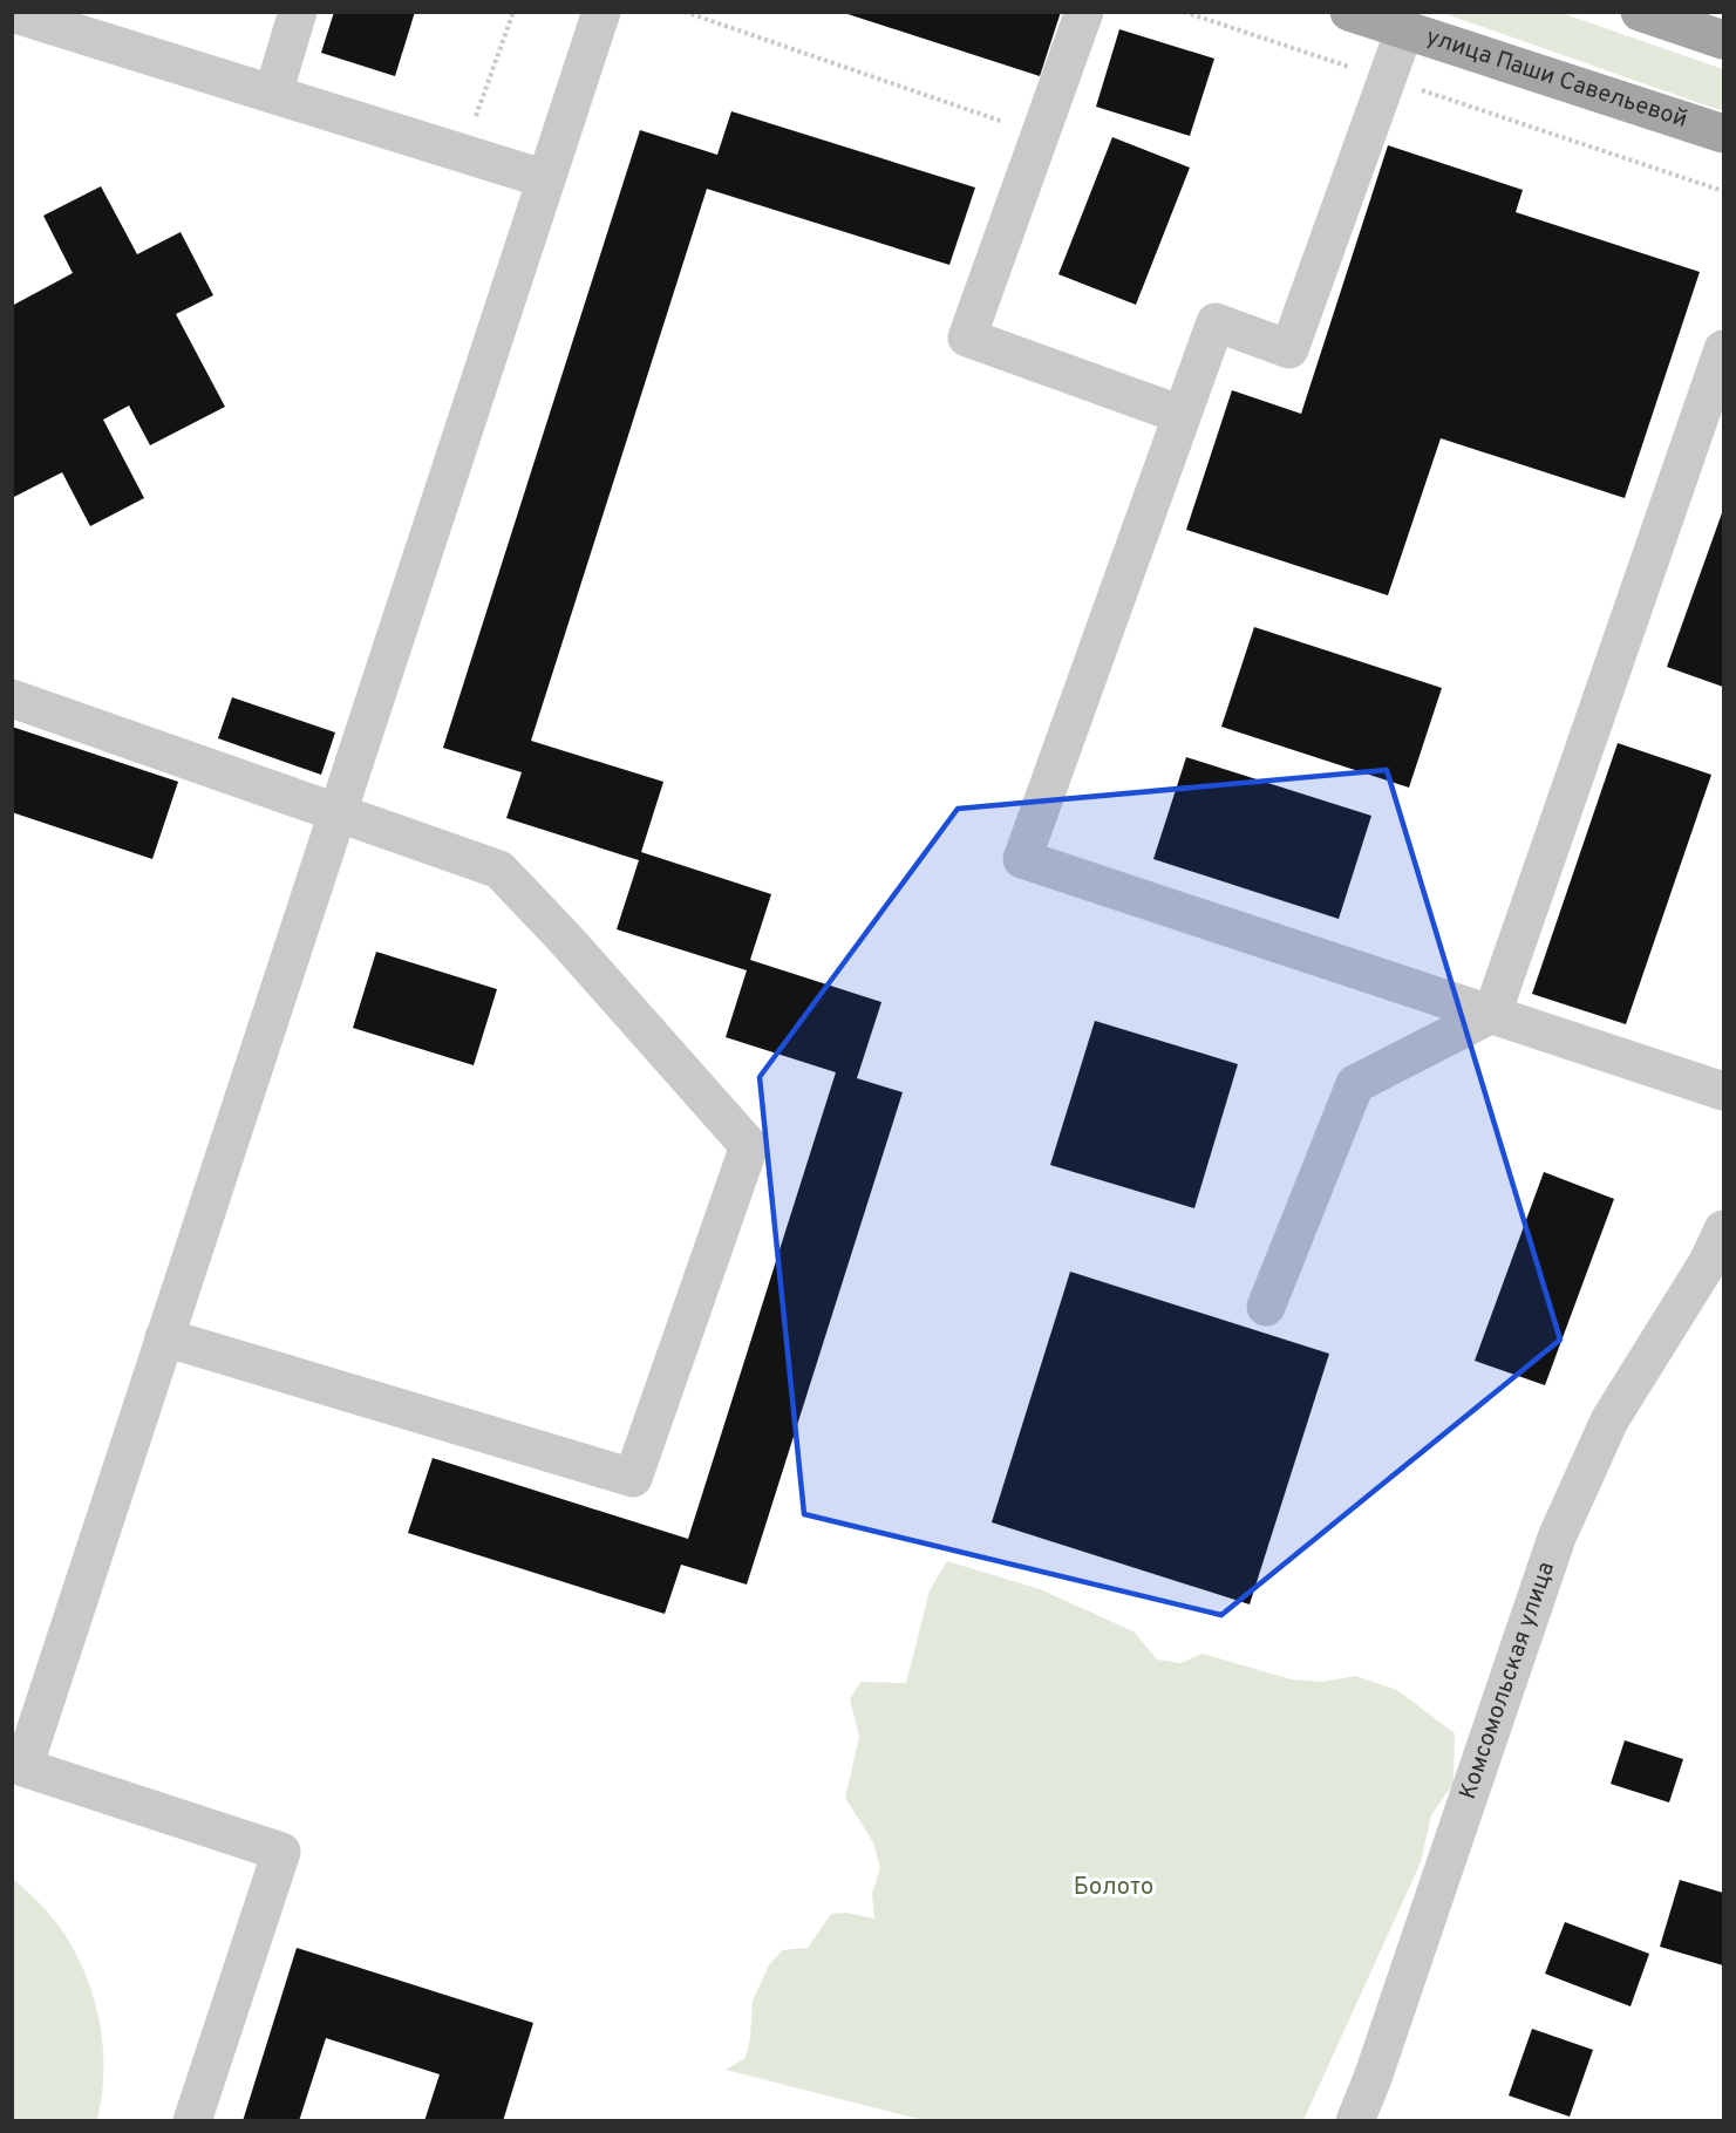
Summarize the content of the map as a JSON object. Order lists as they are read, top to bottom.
{
  "streets": {
    "main road": ["улица Паши Савельевой"],
    "street": ["Комсомольская улица"]
  },
  "parks": ["Болото"]
}
